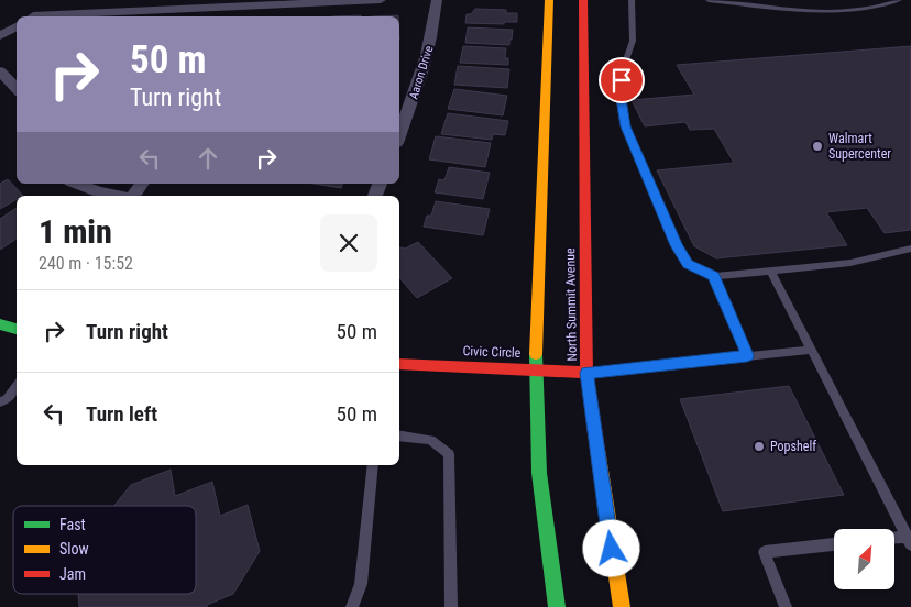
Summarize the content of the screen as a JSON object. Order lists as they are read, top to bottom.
{
  "streets": {
    "main road": ["North Summit Avenue", "Civic Circle"],
    "street": ["Aaron Drive"]
  },
  "crossings": [
    ["North Summit Avenue", "Civic Circle"]
  ],
  "places": ["Walmart Supercenter", "Popshelf"],
  "legend": ["Fast", "Slow", "Jam"],
  "north": "top right",
  "page": {
    "turn": ["50 m", "Turn right"],
    "heading": ["1 min", "240 m · 15:52"],
    "list": [
      {
        "name": "Turn right",
        "value": "50 m"
      },
      {
        "name": "Turn left",
        "value": "50 m"
      }
    ]
  }
}
